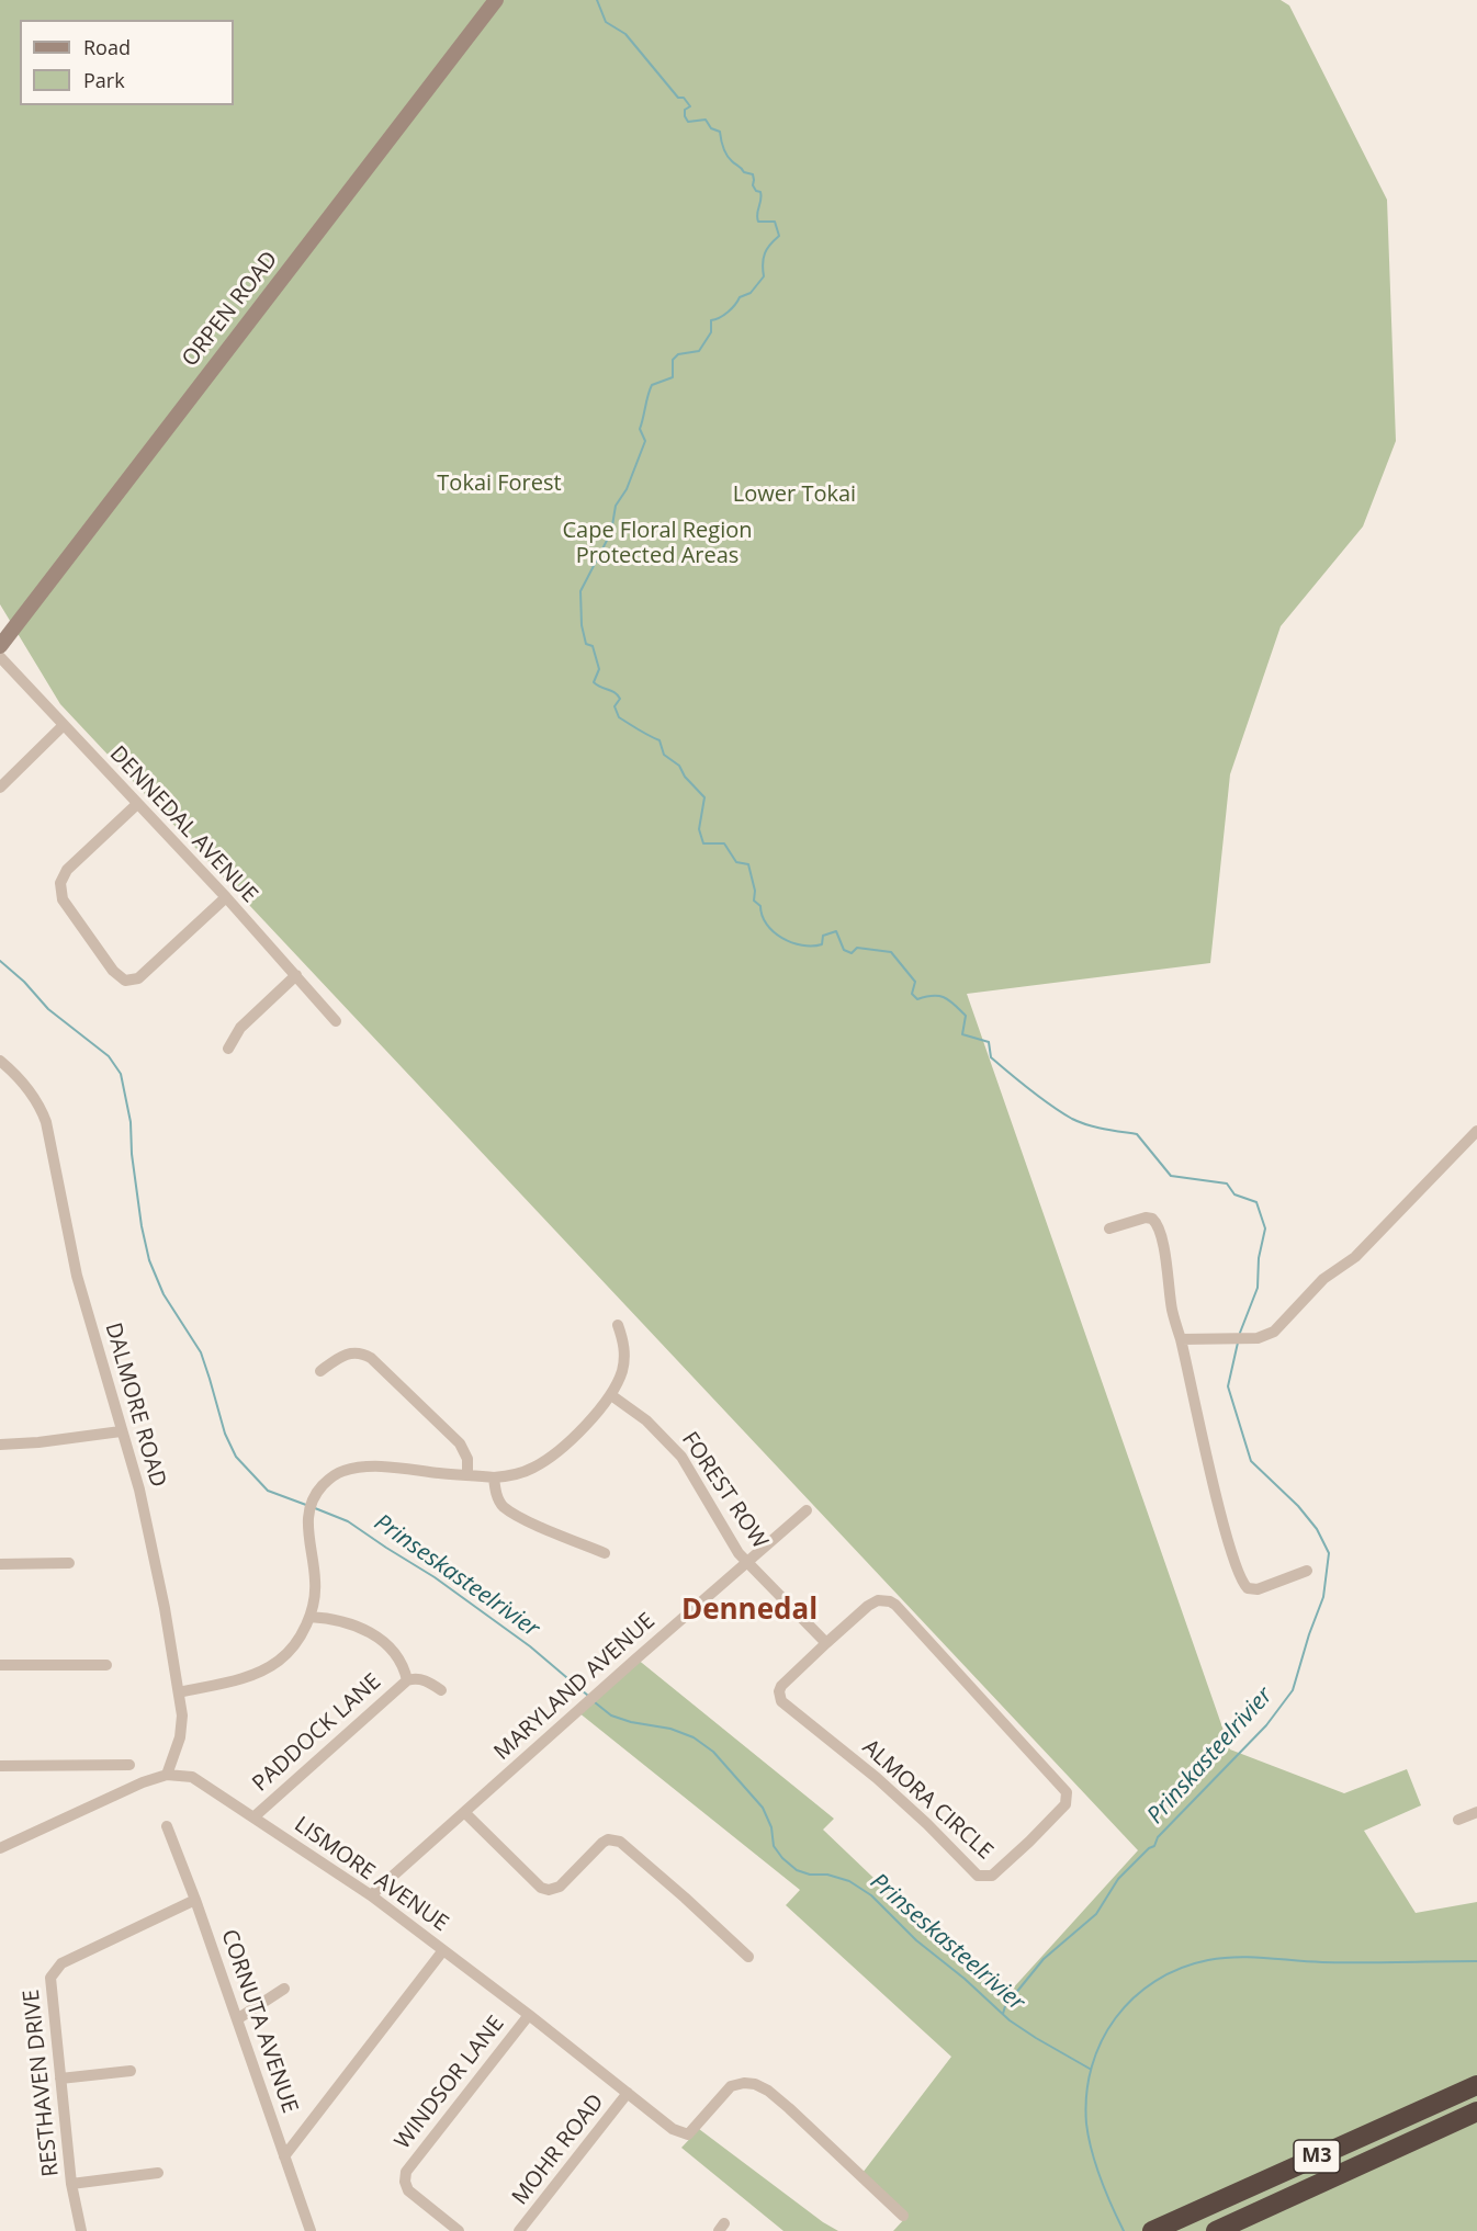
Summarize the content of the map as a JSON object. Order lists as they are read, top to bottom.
{
  "streets": {
    "highway": ["M3"],
    "main road": ["ORPEN ROAD"],
    "street": [
      "DENNEDAL AVENUE",
      "DALMORE ROAD",
      "FOREST ROW",
      "MARYLAND AVENUE",
      "PADDOCK LANE",
      "ALMORA CIRCLE",
      "LISMORE AVENUE",
      "CORNUTA AVENUE",
      "RESTHAVEN DRIVE",
      "WINDSOR LANE",
      "MOHR ROAD"
    ]
  },
  "crossings": [
    ["DALMORE ROAD", "LISMORE AVENUE"],
    ["FOREST ROW", "MARYLAND AVENUE"],
    ["FOREST ROW", "ALMORA CIRCLE"],
    ["MARYLAND AVENUE", "LISMORE AVENUE"],
    ["PADDOCK LANE", "LISMORE AVENUE"],
    ["LISMORE AVENUE", "WINDSOR LANE"],
    ["LISMORE AVENUE", "MOHR ROAD"],
    ["CORNUTA AVENUE", "RESTHAVEN DRIVE"]
  ],
  "districts": ["Dennedal"],
  "water": ["Prinseskasteelrivier", "Prinskasteelrivier"],
  "parks": ["Tokai Forest", "Lower Tokai", "Cape Floral Region Protected Areas"],
  "legend": ["Road", "Park"]
}
